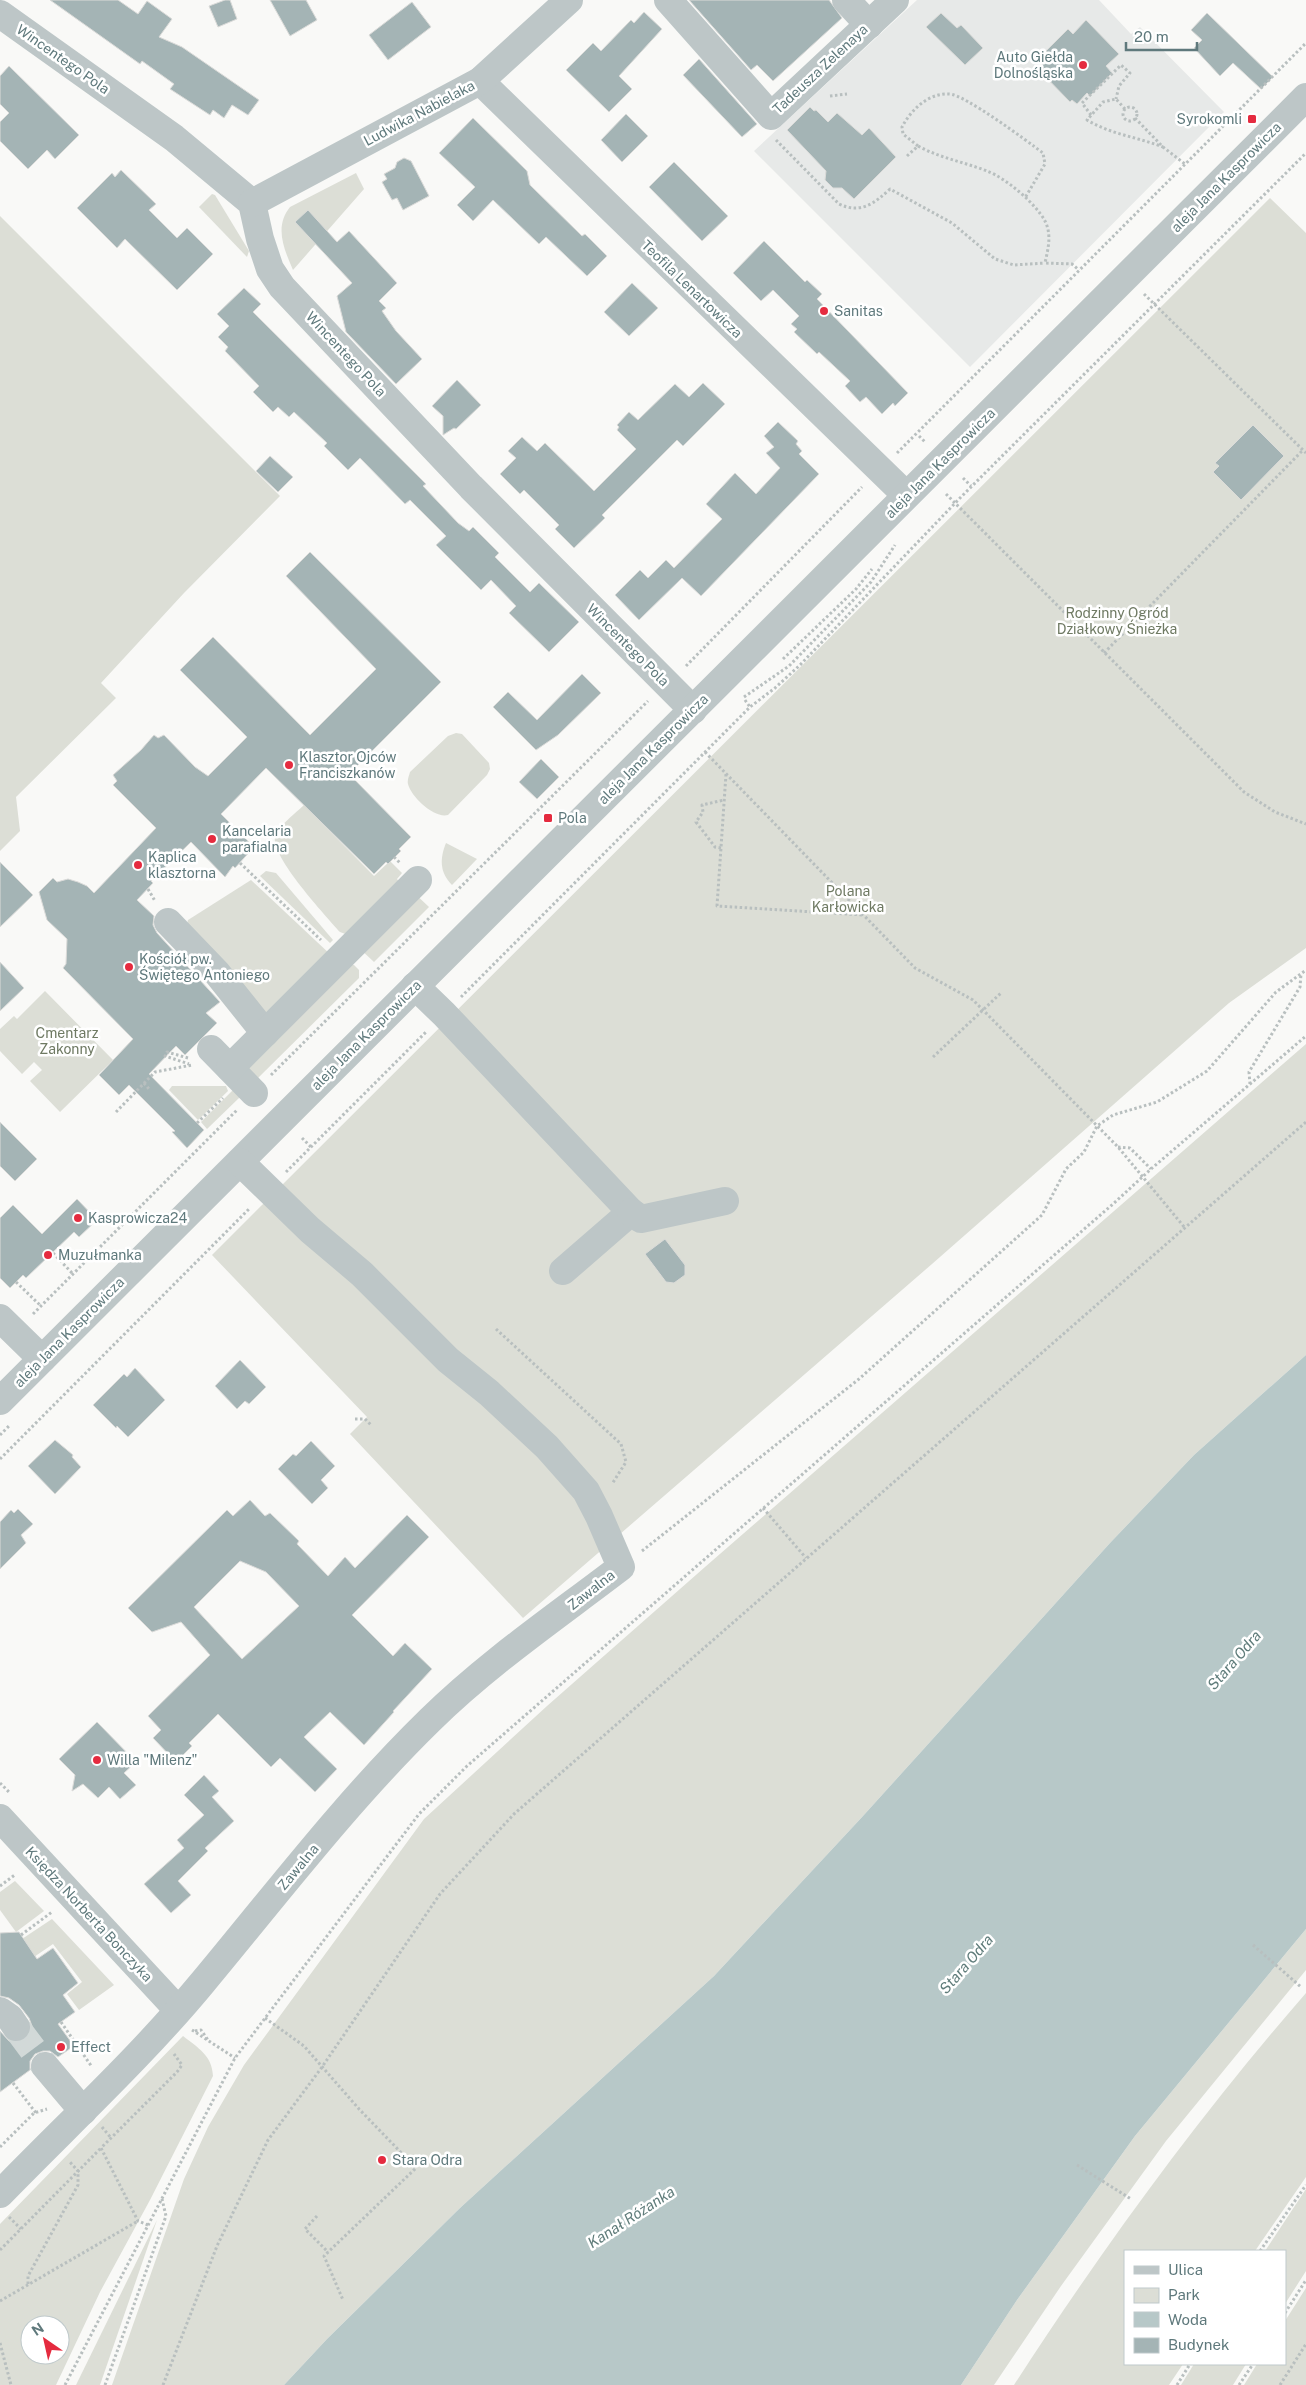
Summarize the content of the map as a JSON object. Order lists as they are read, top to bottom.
{
  "streets": {
    "street": [
      "Wincentego Pola",
      "Tadeusza Zelenaya",
      "Ludwika Nabielaka",
      "aleja Jana Kasprowicza",
      "Teofila Lenartowicza",
      "Zawalna",
      "Księdza Norberta Bonczyka"
    ]
  },
  "crossings": [
    ["Wincentego Pola", "Ludwika Nabielaka"],
    ["Wincentego Pola", "aleja Jana Kasprowicza"],
    ["Ludwika Nabielaka", "Teofila Lenartowicza"],
    ["aleja Jana Kasprowicza", "Teofila Lenartowicza"],
    ["Zawalna", "Księdza Norberta Bonczyka"]
  ],
  "water": ["Stara Odra", "Kanał Różanka"],
  "parks": ["Rodzinny Ogród Działkowy Śnieżka", "Polana Karłowicka", "Cmentarz Zakonny"],
  "places": {
    "other": [
      "Auto Giełda Dolnośląska",
      "Sanitas",
      "Klasztor Ojców Franciszkanów",
      "Kancelaria parafialna",
      "Kaplica klasztorna",
      "Kościół pw. Świętego Antoniego",
      "Kasprowicza24",
      "Muzułmanka",
      "Willa \"Milenz\"",
      "Effect",
      "Stara Odra"
    ],
    "transit": ["Syrokomli", "Pola"]
  },
  "legend": [
    "Ulica",
    "Park",
    "Woda",
    "Budynek"
  ],
  "scale_bar": "20 m",
  "north": "top left"
}
